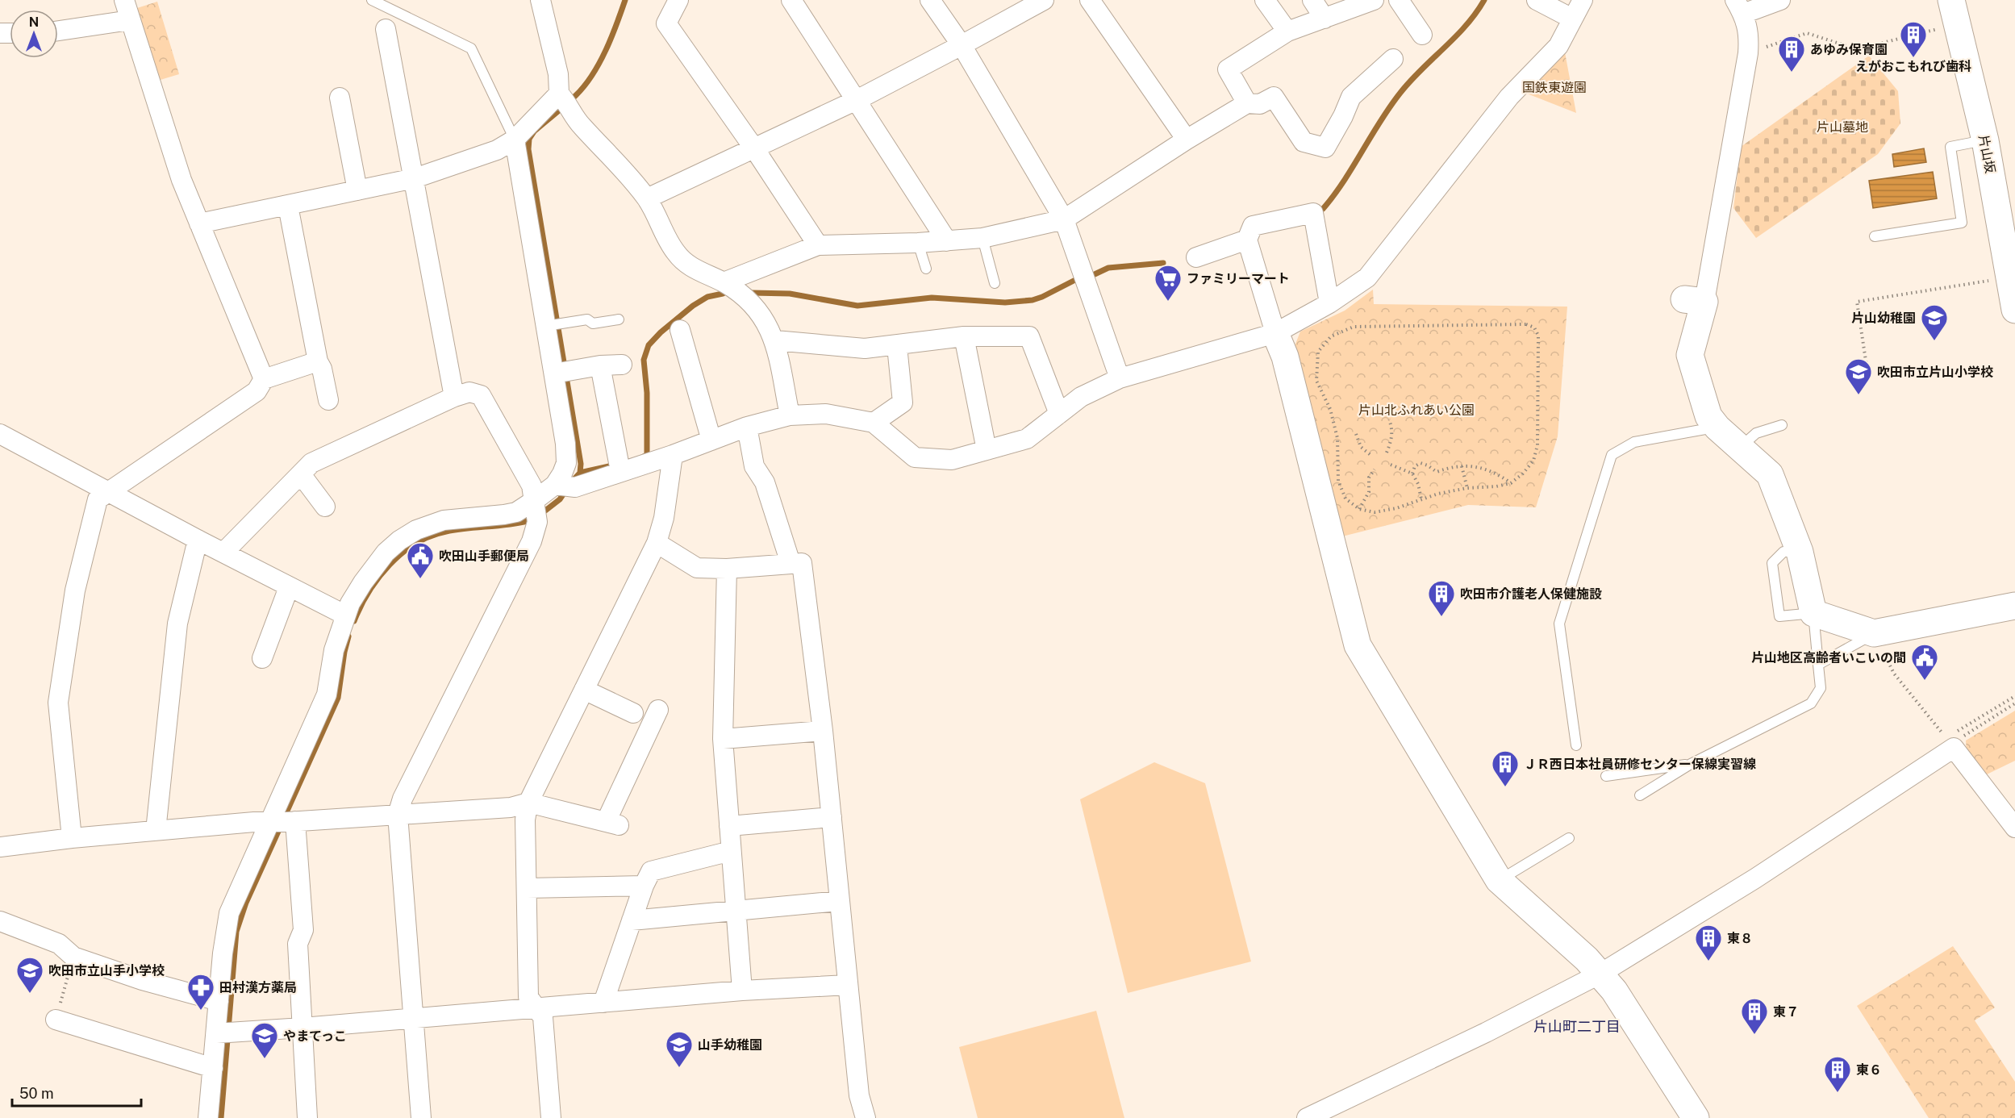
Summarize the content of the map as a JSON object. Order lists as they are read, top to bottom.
{
  "streets": {
    "street": ["片山坂"]
  },
  "districts": ["片山町二丁目"],
  "parks": ["国鉄東遊園", "片山墓地", "片山北ふれあい公園"],
  "places": {
    "building": [
      "えがおこもれび歯科",
      "あゆみ保育園",
      "吹田市介護老人保健施設",
      "ＪＲ西日本社員研修センター保線実習線",
      "東８",
      "東７",
      "東６"
    ],
    "supermarket": ["ファミリーマート"],
    "school or university": [
      "片山幼稚園",
      "吹田市立片山小学校",
      "吹田市立山手小学校",
      "やまてっこ",
      "山手幼稚園"
    ],
    "public building": ["吹田山手郵便局", "片山地区高齢者いこいの間"],
    "pharmacy": ["田村漢方薬局"]
  },
  "scale_bar": "50 m",
  "north": "top"
}
